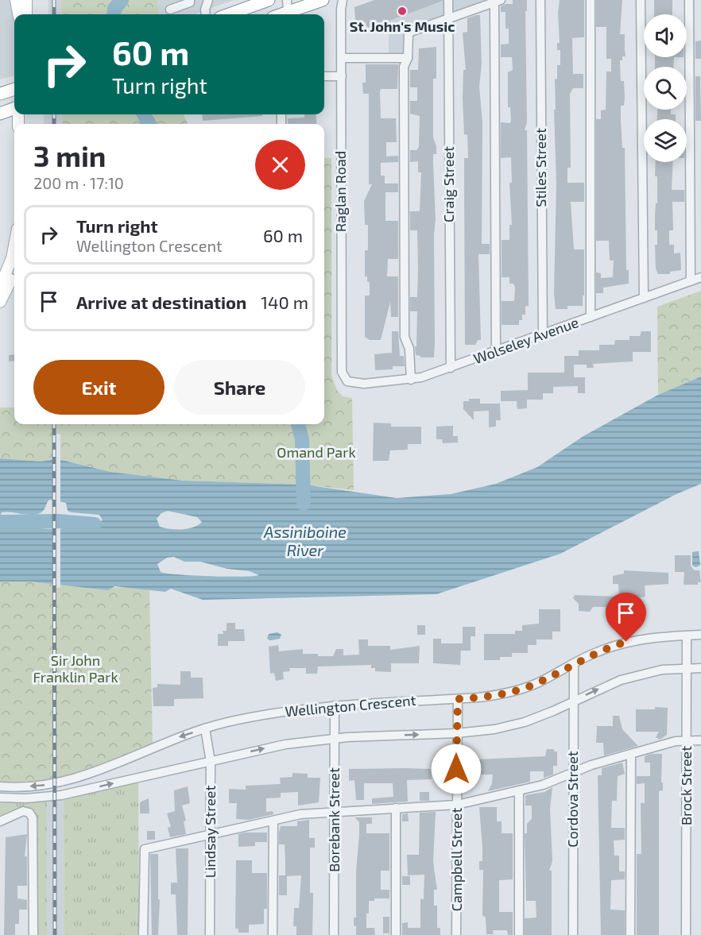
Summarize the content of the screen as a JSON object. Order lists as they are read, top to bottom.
{
  "streets": {
    "street": [
      "Stiles Street",
      "Craig Street",
      "Raglan Road",
      "Wolseley Avenue",
      "Wellington Crescent",
      "Brock Street",
      "Cordova Street",
      "Borebank Street",
      "Lindsay Street",
      "Campbell Street"
    ]
  },
  "crossings": [
    ["Stiles Street", "Wolseley Avenue"],
    ["Craig Street", "Wolseley Avenue"],
    ["Raglan Road", "Wolseley Avenue"],
    ["Wellington Crescent", "Brock Street"],
    ["Wellington Crescent", "Cordova Street"],
    ["Wellington Crescent", "Borebank Street"],
    ["Wellington Crescent", "Lindsay Street"],
    ["Wellington Crescent", "Campbell Street"]
  ],
  "water": ["Assiniboine River"],
  "parks": ["Omand Park", "Sir John Franklin Park"],
  "places": ["St. John's Music"],
  "page": {
    "turn": ["60 m", "Turn right"],
    "heading": ["3 min", "200 m · 17:10"],
    "list": [
      {
        "name": "Turn right",
        "note": "Wellington Crescent",
        "value": "60 m"
      },
      {
        "name": "Arrive at destination",
        "value": "140 m"
      }
    ],
    "buttons": ["Exit", "Share"]
  }
}
